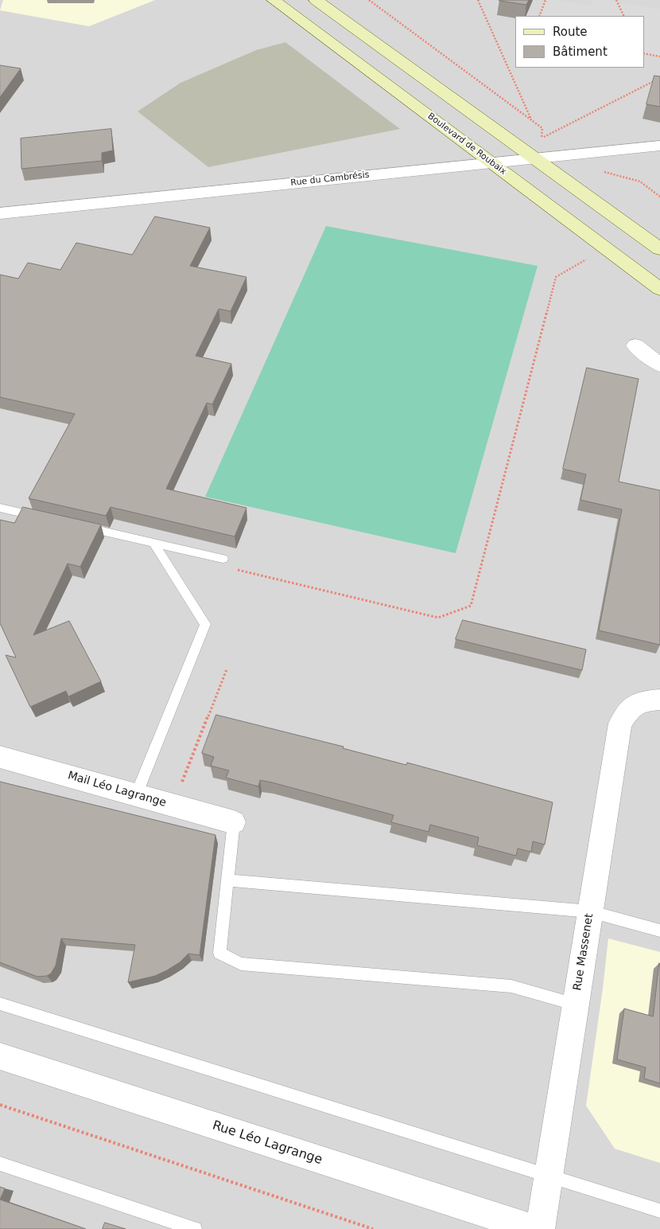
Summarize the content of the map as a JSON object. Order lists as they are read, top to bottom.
{
  "streets": {
    "main road": ["Boulevard de Roubaix"],
    "street": [
      "Rue du Cambrésis",
      "Mail Léo Lagrange",
      "Rue Massenet",
      "Rue Léo Lagrange"
    ]
  },
  "crossings": [
    ["Boulevard de Roubaix", "Rue du Cambrésis"]
  ],
  "legend": ["Route", "Bâtiment"]
}
